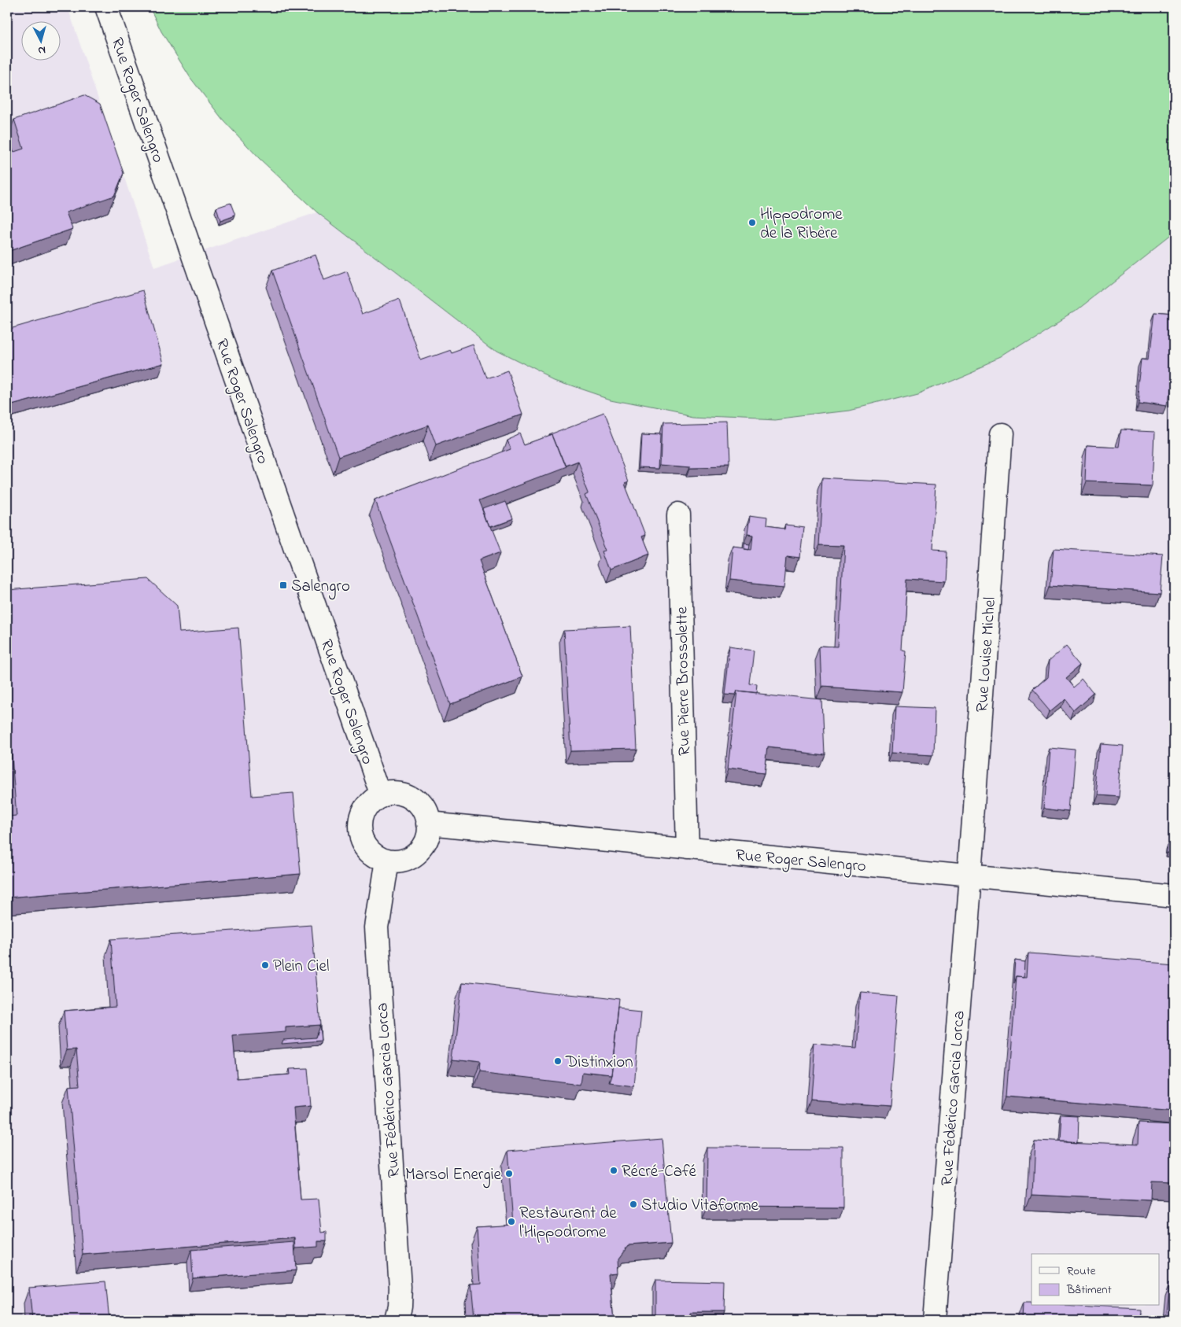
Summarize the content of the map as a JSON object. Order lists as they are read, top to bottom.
{
  "streets": {
    "street": [
      "Rue Roger Salengro",
      "Rue Louise Michel",
      "Rue Pierre Brossolette",
      "Rue Fédérico Garcia Lorca"
    ]
  },
  "crossings": [
    ["Rue Roger Salengro", "Rue Louise Michel"],
    ["Rue Roger Salengro", "Rue Pierre Brossolette"],
    ["Rue Roger Salengro", "Rue Fédérico Garcia Lorca"],
    ["Rue Louise Michel", "Rue Fédérico Garcia Lorca"]
  ],
  "places": {
    "other": [
      "Hippodrome de la Ribère",
      "Plein Ciel",
      "Distinxion",
      "Récré-Café",
      "Marsol Energie",
      "Studio Vitaforme",
      "Restaurant de l'Hippodrome"
    ],
    "transit": ["Salengro"]
  },
  "legend": ["Route", "Bâtiment"],
  "north": "bottom"
}
